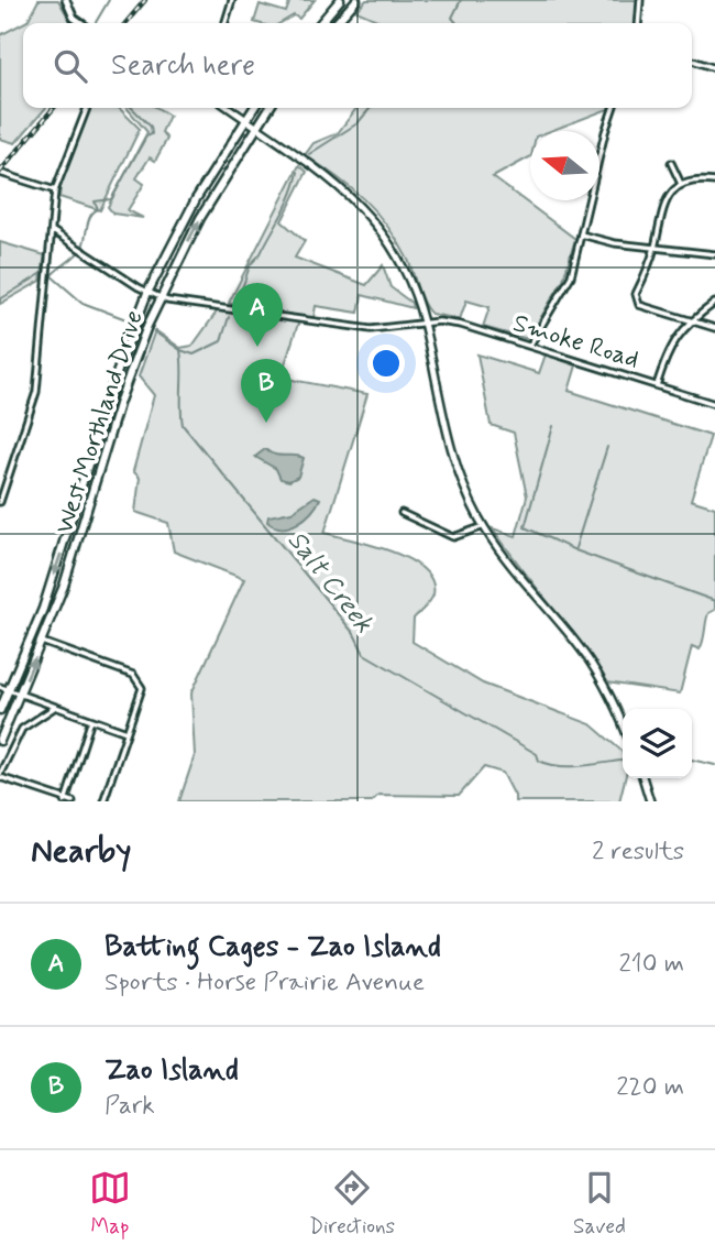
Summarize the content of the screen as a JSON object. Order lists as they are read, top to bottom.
{
  "streets": {
    "highway": ["West Morthland Drive"],
    "street": ["Smoke Road"]
  },
  "crossings": [
    ["Smoke Road", "West Morthland Drive"]
  ],
  "water": ["Salt Creek"],
  "north": "left",
  "page": {
    "search": "Search here",
    "pins": ["A", "B"],
    "heading": ["Nearby", "2 results"],
    "list": [
      {
        "mark": "A",
        "name": "Batting Cages - Zao Island",
        "note": "Sports · Horse Prairie Avenue",
        "value": "210 m"
      },
      {
        "mark": "B",
        "name": "Zao Island",
        "note": "Park",
        "value": "220 m"
      }
    ],
    "nav": ["Map", "Directions", "Saved"]
  }
}
